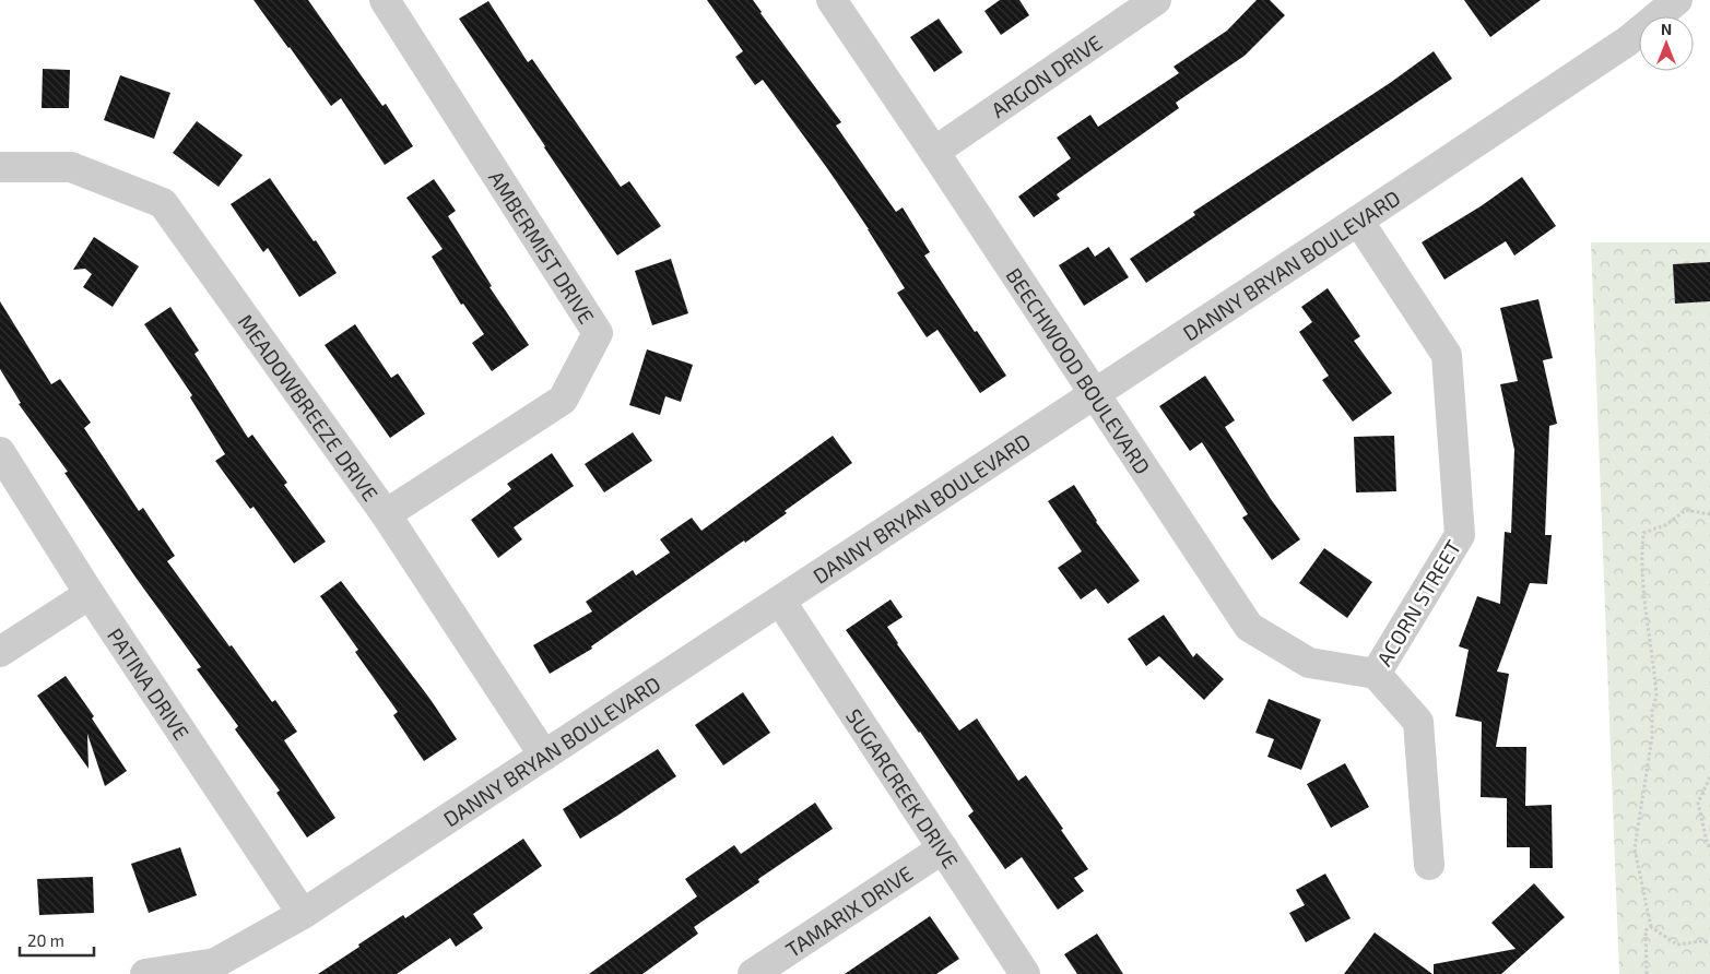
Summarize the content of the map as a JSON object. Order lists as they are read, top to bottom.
{
  "streets": {
    "street": [
      "ARGON DRIVE",
      "AMBERMIST DRIVE",
      "DANNY BRYAN BOULEVARD",
      "BEECHWOOD BOULEVARD",
      "MEADOWBREEZE DRIVE",
      "ACORN STREET",
      "PATINA DRIVE",
      "SUGARCREEK DRIVE",
      "TAMARIX DRIVE"
    ]
  },
  "crossings": [
    ["ARGON DRIVE", "BEECHWOOD BOULEVARD"],
    ["AMBERMIST DRIVE", "MEADOWBREEZE DRIVE"],
    ["DANNY BRYAN BOULEVARD", "BEECHWOOD BOULEVARD"],
    ["DANNY BRYAN BOULEVARD", "MEADOWBREEZE DRIVE"],
    ["DANNY BRYAN BOULEVARD", "ACORN STREET"],
    ["DANNY BRYAN BOULEVARD", "PATINA DRIVE"],
    ["DANNY BRYAN BOULEVARD", "SUGARCREEK DRIVE"],
    ["BEECHWOOD BOULEVARD", "ACORN STREET"],
    ["SUGARCREEK DRIVE", "TAMARIX DRIVE"]
  ],
  "scale_bar": "20 m",
  "north": "top"
}
